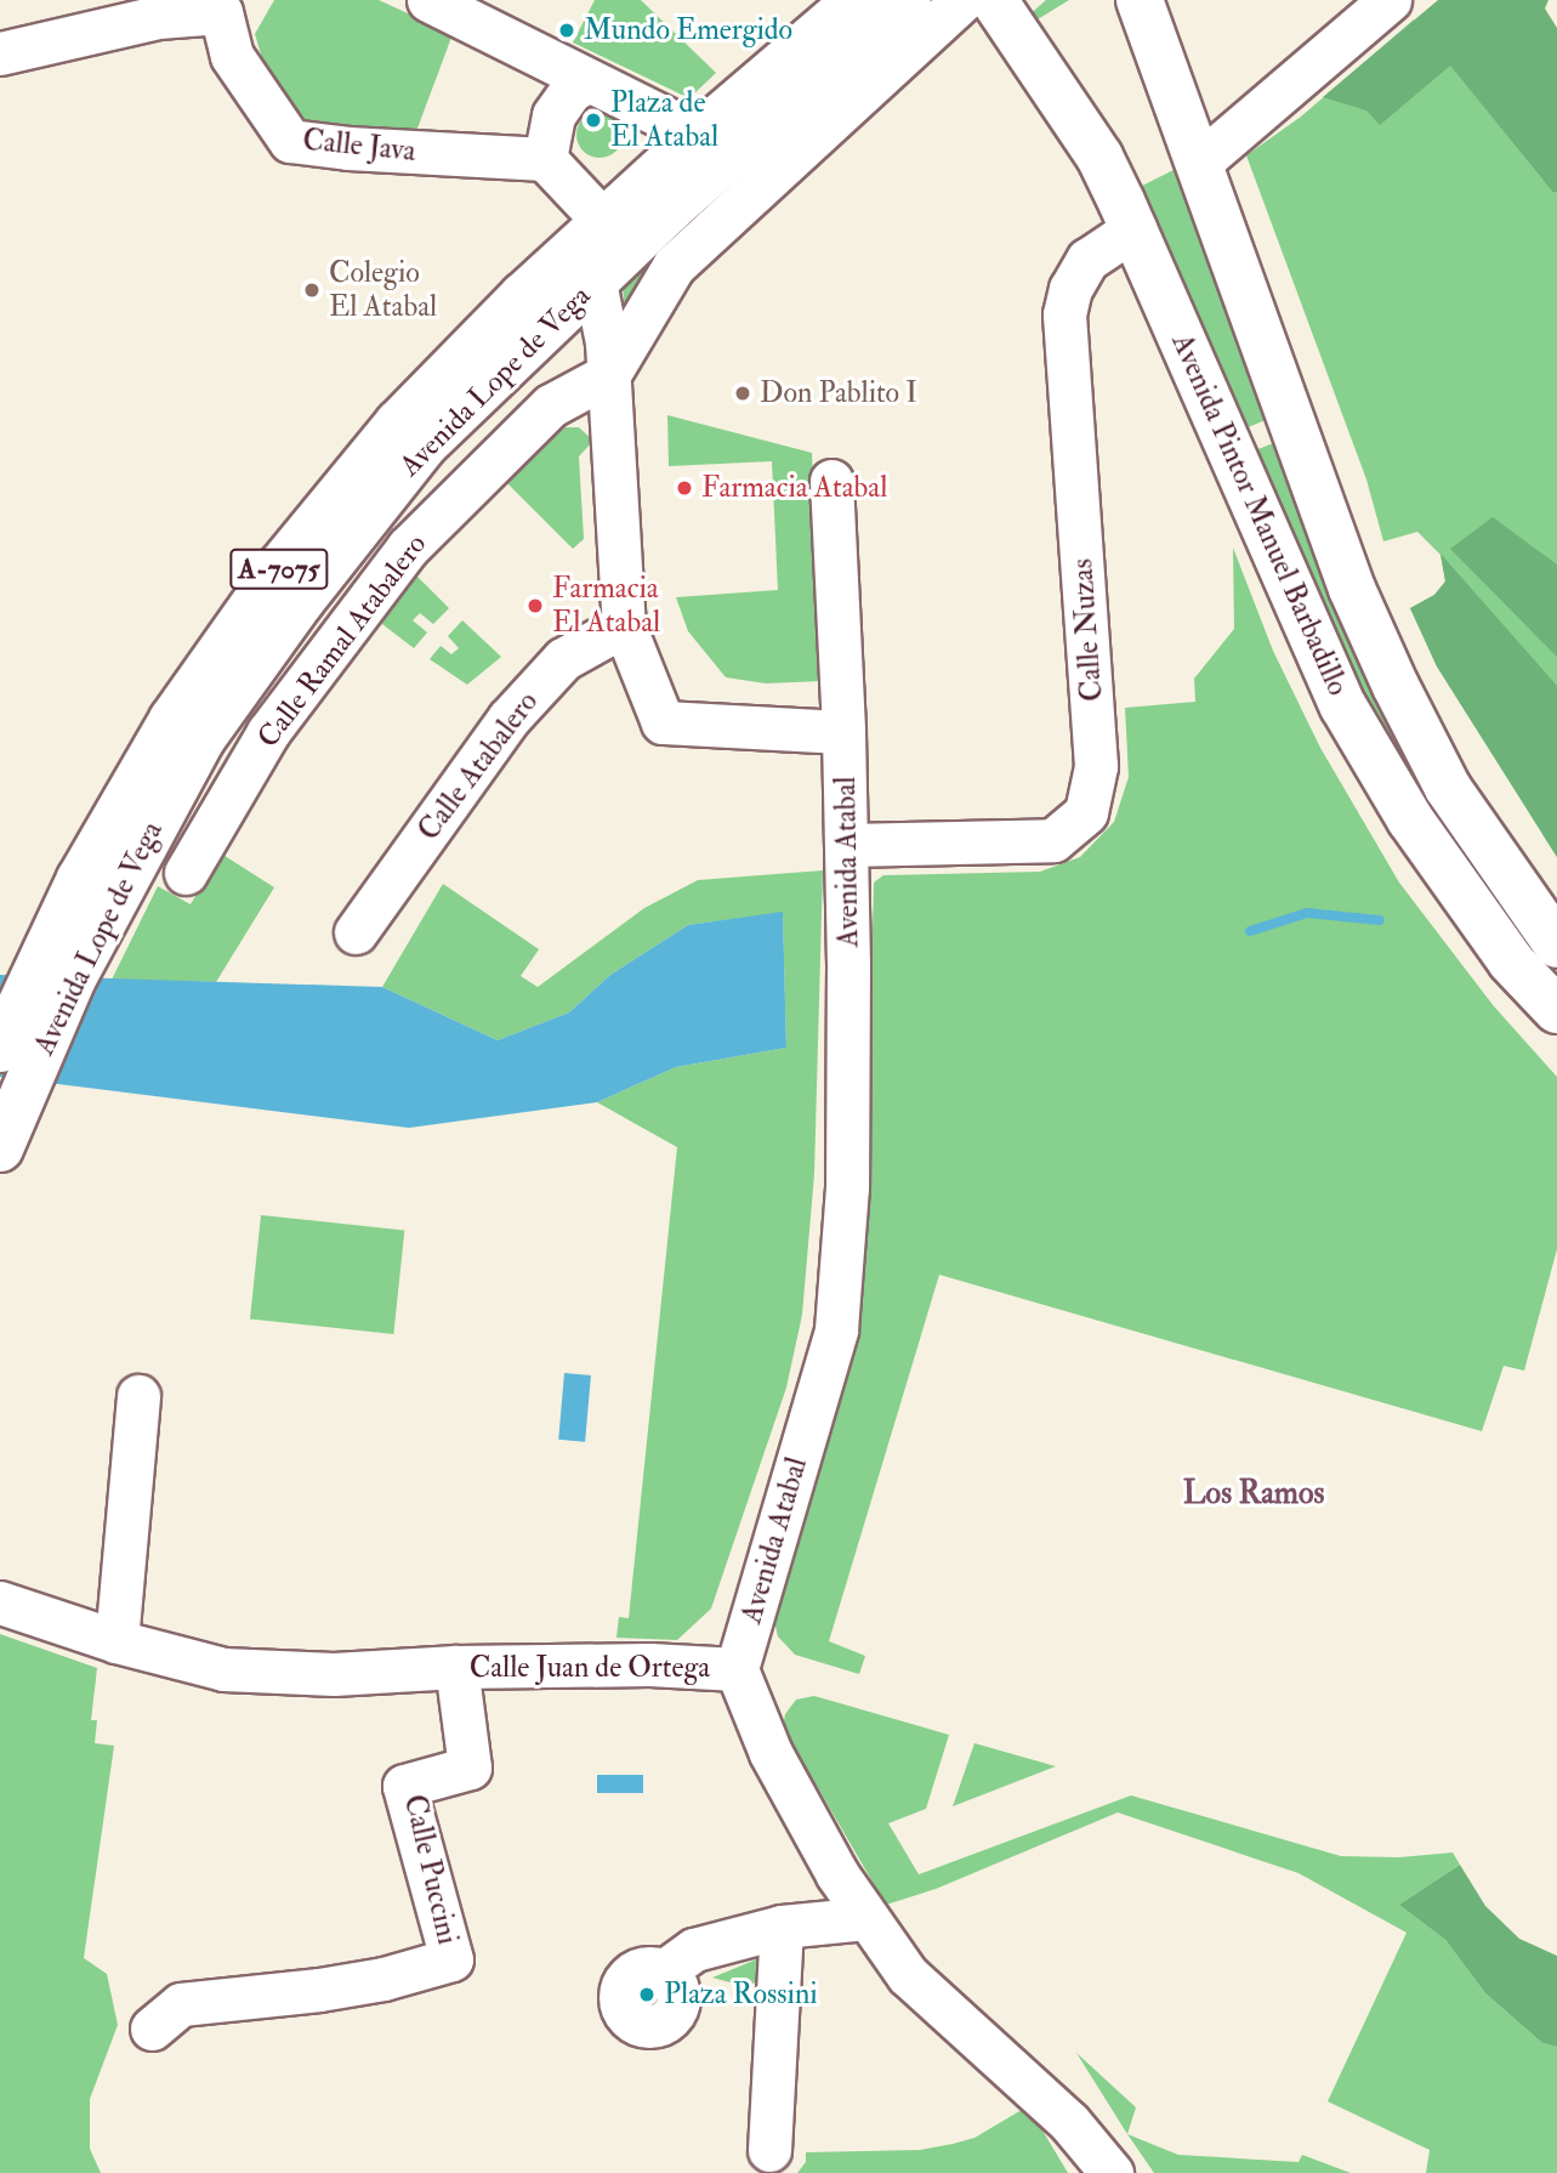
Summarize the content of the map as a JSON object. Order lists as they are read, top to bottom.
{
  "streets": {
    "main road": ["Avenida Lope de Vega", "Avenida Pintor Manuel Barbadillo", "A-7075"],
    "street": [
      "Calle Java",
      "Calle Nuzas",
      "Calle Ramal Atabalero",
      "Calle Atabalero",
      "Avenida Atabal",
      "Calle Juan de Ortega",
      "Calle Puccini"
    ]
  },
  "crossings": [
    ["Avenida Lope de Vega", "Avenida Atabal"],
    ["Avenida Pintor Manuel Barbadillo", "Calle Nuzas"],
    ["Calle Nuzas", "Avenida Atabal"],
    ["Calle Ramal Atabalero", "Avenida Atabal"],
    ["Calle Atabalero", "Avenida Atabal"],
    ["Avenida Atabal", "Calle Juan de Ortega"],
    ["Calle Juan de Ortega", "Calle Puccini"]
  ],
  "districts": ["Los Ramos"],
  "places": [
    "Mundo Emergido",
    "Plaza de El Atabal",
    "Colegio El Atabal",
    "Don Pablito I",
    "Farmacia Atabal",
    "Farmacia El Atabal",
    "Plaza Rossini"
  ]
}
